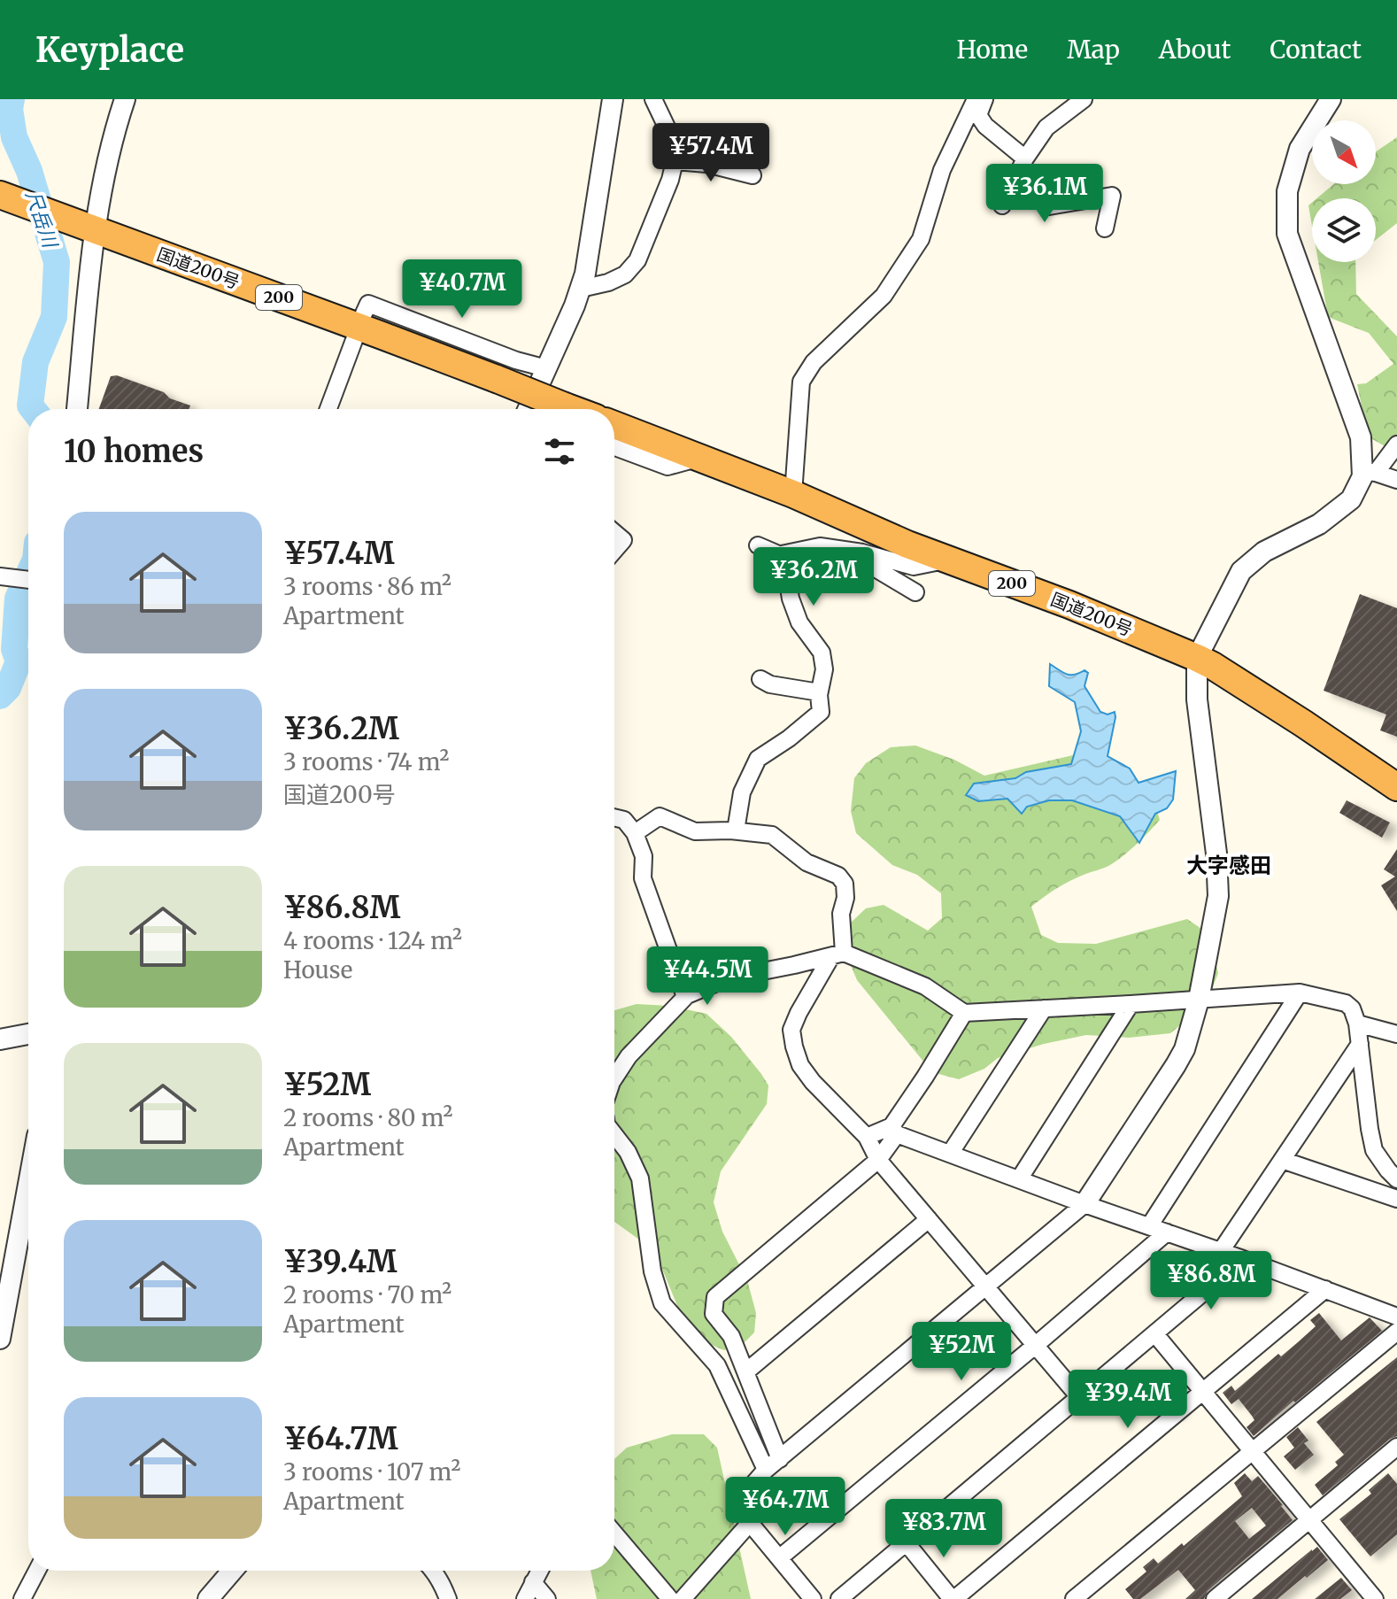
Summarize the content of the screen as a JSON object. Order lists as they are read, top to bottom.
{
  "streets": {
    "highway": ["国道200号", "200"]
  },
  "districts": ["大字感田"],
  "water": ["尺岳川"],
  "north": "bottom right",
  "page": {
    "header": "Keyplace",
    "nav": [
      "Home",
      "Map",
      "About",
      "Contact"
    ],
    "price": [
      "¥57.4M",
      "¥36.1M",
      "¥40.7M",
      "¥36.2M",
      "¥44.5M",
      "¥86.8M",
      "¥52M",
      "¥39.4M",
      "¥64.7M",
      "¥83.7M"
    ],
    "heading": "10 homes",
    "list": [
      {
        "name": "¥57.4M",
        "note": "3 rooms · 86 m² · Apartment"
      },
      {
        "name": "¥36.2M",
        "note": "3 rooms · 74 m² · 国道200号"
      },
      {
        "name": "¥86.8M",
        "note": "4 rooms · 124 m² · House"
      },
      {
        "name": "¥52M",
        "note": "2 rooms · 80 m² · Apartment"
      },
      {
        "name": "¥39.4M",
        "note": "2 rooms · 70 m² · Apartment"
      },
      {
        "name": "¥64.7M",
        "note": "3 rooms · 107 m² · Apartment"
      }
    ]
  }
}
